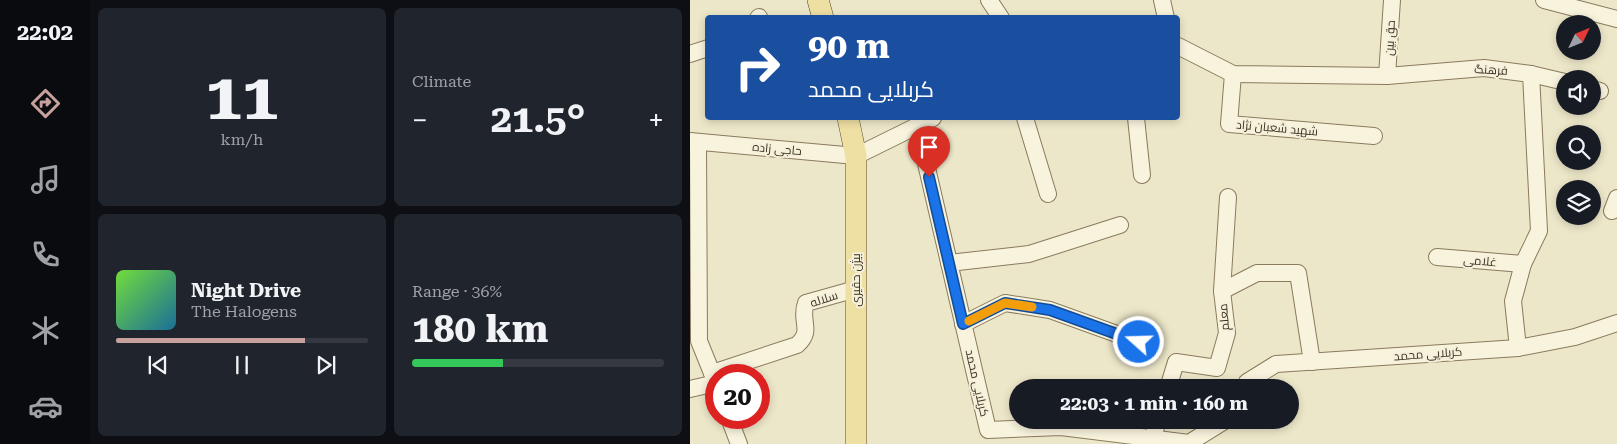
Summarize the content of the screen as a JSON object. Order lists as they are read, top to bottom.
{
  "streets": {
    "main road": ["بیژن حقیری"],
    "street": [
      "حق بین",
      "فرهنگ",
      "شهید شعبان نژاد",
      "حاجی زاده",
      "غلامی",
      "سلاله",
      "معلم",
      "کربلایی محمد"
    ]
  },
  "crossings": [
    ["حق بین", "فرهنگ"],
    ["فرهنگ", "شهید شعبان نژاد"],
    ["حاجی زاده", "بیژن حقیری"],
    ["بیژن حقیری", "سلاله"]
  ],
  "north": "top right",
  "page": {
    "tabs": "22:02",
    "tile": [
      ["11", "km/h"],
      "Climate",
      ["Range · 36%", "180 km"]
    ],
    "turn": ["90 m", "کربلایی محمد"],
    "heat": ["−", "21.5°", "+"],
    "song": ["Night Drive", "The Halogens"],
    "limit": "20",
    "trip": "22:03 · 1 min · 160 m"
  }
}
